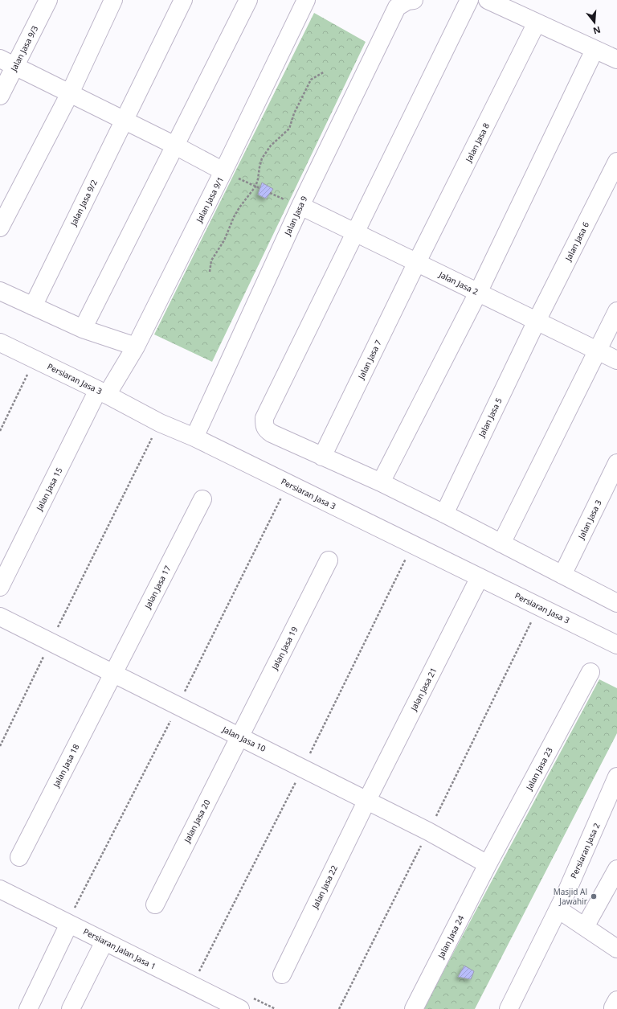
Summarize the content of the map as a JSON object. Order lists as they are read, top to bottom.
{
  "streets": {
    "street": [
      "Jalan Jasa 9/3",
      "Jalan Jasa 8",
      "Jalan Jasa 9/1",
      "Jalan Jasa 9/2",
      "Jalan Jasa 9",
      "Jalan Jasa 6",
      "Jalan Jasa 2",
      "Jalan Jasa 7",
      "Persiaran Jasa 3",
      "Jalan Jasa 5",
      "Jalan Jasa 15",
      "Jalan Jasa 3",
      "Jalan Jasa 17",
      "Jalan Jasa 19",
      "Jalan Jasa 21",
      "Jalan Jasa 10",
      "Jalan Jasa 18",
      "Jalan Jasa 23",
      "Jalan Jasa 20",
      "Persiaran Jasa 2",
      "Jalan Jasa 22",
      "Jalan Jasa 24",
      "Persiaran Jalan Jasa 1"
    ]
  },
  "crossings": [
    ["Jalan Jasa 8", "Jalan Jasa 2"],
    ["Jalan Jasa 8", "Jalan Jasa 7"],
    ["Jalan Jasa 9/1", "Persiaran Jasa 3"],
    ["Jalan Jasa 9/1", "Jalan Jasa 15"],
    ["Jalan Jasa 9", "Jalan Jasa 2"],
    ["Jalan Jasa 9", "Persiaran Jasa 3"],
    ["Jalan Jasa 6", "Jalan Jasa 2"],
    ["Jalan Jasa 6", "Jalan Jasa 5"],
    ["Jalan Jasa 2", "Jalan Jasa 7"],
    ["Jalan Jasa 2", "Jalan Jasa 5"],
    ["Persiaran Jasa 3", "Jalan Jasa 15"],
    ["Persiaran Jasa 3", "Jalan Jasa 21"],
    ["Jalan Jasa 17", "Jalan Jasa 10"],
    ["Jalan Jasa 17", "Jalan Jasa 18"],
    ["Jalan Jasa 19", "Jalan Jasa 10"],
    ["Jalan Jasa 19", "Jalan Jasa 20"],
    ["Jalan Jasa 21", "Jalan Jasa 10"],
    ["Jalan Jasa 21", "Jalan Jasa 22"],
    ["Jalan Jasa 10", "Jalan Jasa 18"],
    ["Jalan Jasa 10", "Jalan Jasa 23"],
    ["Jalan Jasa 10", "Jalan Jasa 20"],
    ["Jalan Jasa 10", "Jalan Jasa 22"],
    ["Jalan Jasa 10", "Jalan Jasa 24"],
    ["Jalan Jasa 23", "Jalan Jasa 24"]
  ],
  "places": ["Masjid Al Jawahir"],
  "north": "bottom"
}
